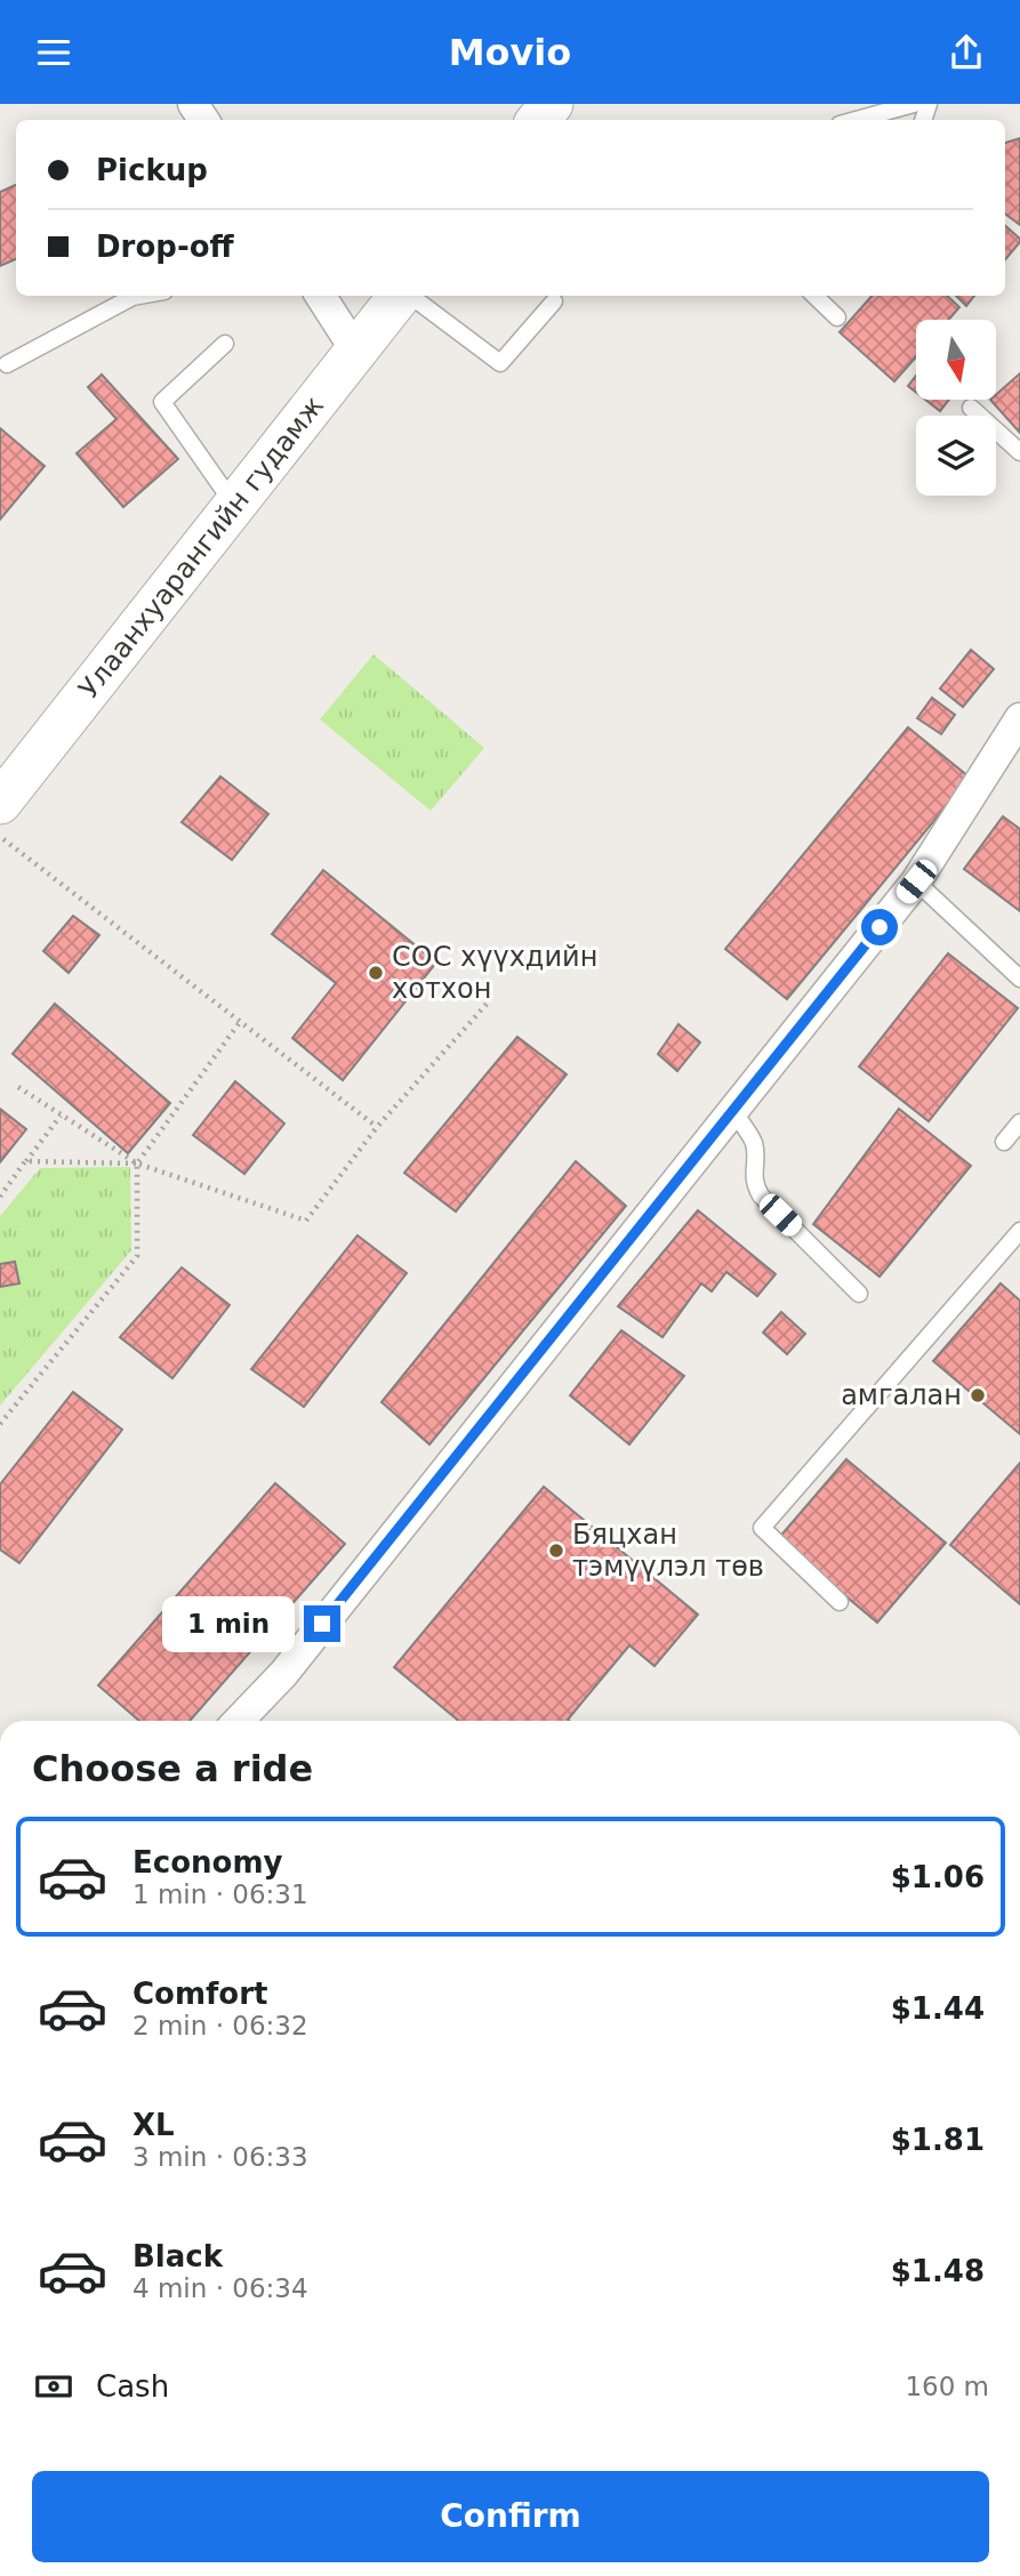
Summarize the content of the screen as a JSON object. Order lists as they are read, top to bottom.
{
  "streets": {
    "main road": ["Улаанхуарангийн гудамж"]
  },
  "places": ["СОС хүүхдийн хотхон", "амгалан", "Бяцхан тэмүүлэл төв"],
  "north": "bottom",
  "page": {
    "header": "Movio",
    "banner": ["Pickup", "Drop-off"],
    "bubble": "1 min",
    "heading": "Choose a ride",
    "list": [
      {
        "name": "Economy",
        "note": "1 min · 06:31",
        "value": "$1.06"
      },
      {
        "name": "Comfort",
        "note": "2 min · 06:32",
        "value": "$1.44"
      },
      {
        "name": "XL",
        "note": "3 min · 06:33",
        "value": "$1.81"
      },
      {
        "name": "Black",
        "note": "4 min · 06:34",
        "value": "$1.48"
      }
    ],
    "pay": ["Cash", "160 m"],
    "buttons": "Confirm"
  }
}
